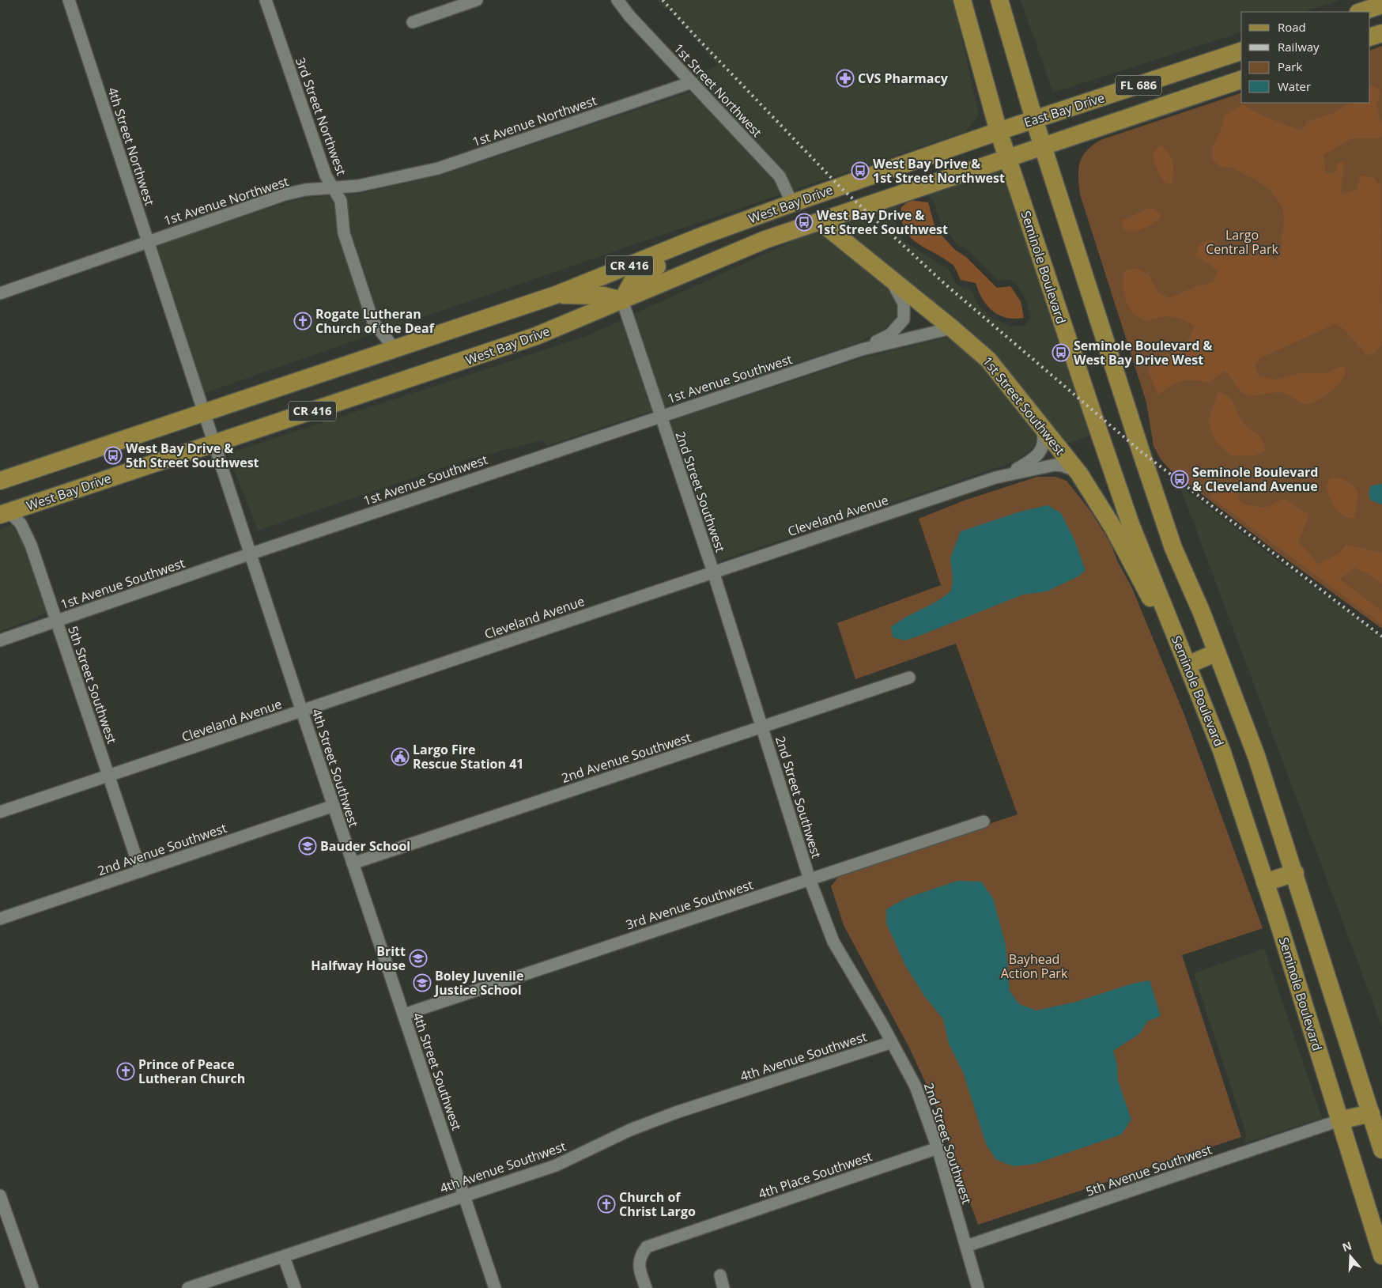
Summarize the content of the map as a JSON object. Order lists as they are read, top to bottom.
{
  "streets": {
    "main road": [
      "FL 686",
      "East Bay Drive",
      "West Bay Drive",
      "CR 416",
      "Seminole Boulevard",
      "1st Street Southwest"
    ],
    "street": [
      "1st Street Northwest",
      "3rd Street Northwest",
      "1st Avenue Northwest",
      "4th Street Northwest",
      "1st Avenue Southwest",
      "2nd Street Southwest",
      "Cleveland Avenue",
      "5th Street Southwest",
      "2nd Avenue Southwest",
      "4th Street Southwest",
      "3rd Avenue Southwest",
      "4th Avenue Southwest",
      "5th Avenue Southwest",
      "4th Place Southwest"
    ]
  },
  "crossings": [
    ["1st Street Northwest", "1st Avenue Northwest"],
    ["1st Street Northwest", "West Bay Drive"],
    ["East Bay Drive", "West Bay Drive"],
    ["East Bay Drive", "Seminole Boulevard"],
    ["3rd Street Northwest", "1st Avenue Northwest"],
    ["3rd Street Northwest", "West Bay Drive"],
    ["1st Avenue Northwest", "4th Street Northwest"],
    ["4th Street Northwest", "West Bay Drive"],
    ["4th Street Northwest", "4th Street Southwest"],
    ["West Bay Drive", "Seminole Boulevard"],
    ["West Bay Drive", "1st Street Southwest"],
    ["West Bay Drive", "2nd Street Southwest"],
    ["West Bay Drive", "5th Street Southwest"],
    ["West Bay Drive", "4th Street Southwest"],
    ["Seminole Boulevard", "1st Street Southwest"],
    ["Seminole Boulevard", "5th Avenue Southwest"],
    ["1st Avenue Southwest", "1st Street Southwest"],
    ["1st Avenue Southwest", "2nd Street Southwest"],
    ["1st Avenue Southwest", "5th Street Southwest"],
    ["1st Avenue Southwest", "4th Street Southwest"],
    ["1st Street Southwest", "Cleveland Avenue"],
    ["2nd Street Southwest", "Cleveland Avenue"],
    ["2nd Street Southwest", "2nd Avenue Southwest"],
    ["2nd Street Southwest", "3rd Avenue Southwest"],
    ["2nd Street Southwest", "4th Avenue Southwest"],
    ["2nd Street Southwest", "5th Avenue Southwest"],
    ["2nd Street Southwest", "4th Place Southwest"],
    ["Cleveland Avenue", "5th Street Southwest"],
    ["Cleveland Avenue", "4th Street Southwest"],
    ["5th Street Southwest", "2nd Avenue Southwest"],
    ["2nd Avenue Southwest", "4th Street Southwest"],
    ["4th Street Southwest", "3rd Avenue Southwest"],
    ["4th Street Southwest", "4th Avenue Southwest"]
  ],
  "parks": ["Largo Central Park", "Bayhead Action Park"],
  "places": {
    "pharmacy": ["CVS Pharmacy"],
    "bus stop": [
      "West Bay Drive & 1st Street Northwest",
      "West Bay Drive & 1st Street Southwest",
      "Seminole Boulevard & West Bay Drive West",
      "West Bay Drive & 5th Street Southwest",
      "Seminole Boulevard & Cleveland Avenue"
    ],
    "church": ["Rogate Lutheran Church of the Deaf", "Prince of Peace Lutheran Church", "Church of Christ Largo"],
    "public building": ["Largo Fire Rescue Station 41"],
    "school or university": ["Bauder School", "Britt Halfway House", "Boley Juvenile Justice School"]
  },
  "legend": [
    "Road",
    "Railway",
    "Park",
    "Water"
  ],
  "north": "top"
}
